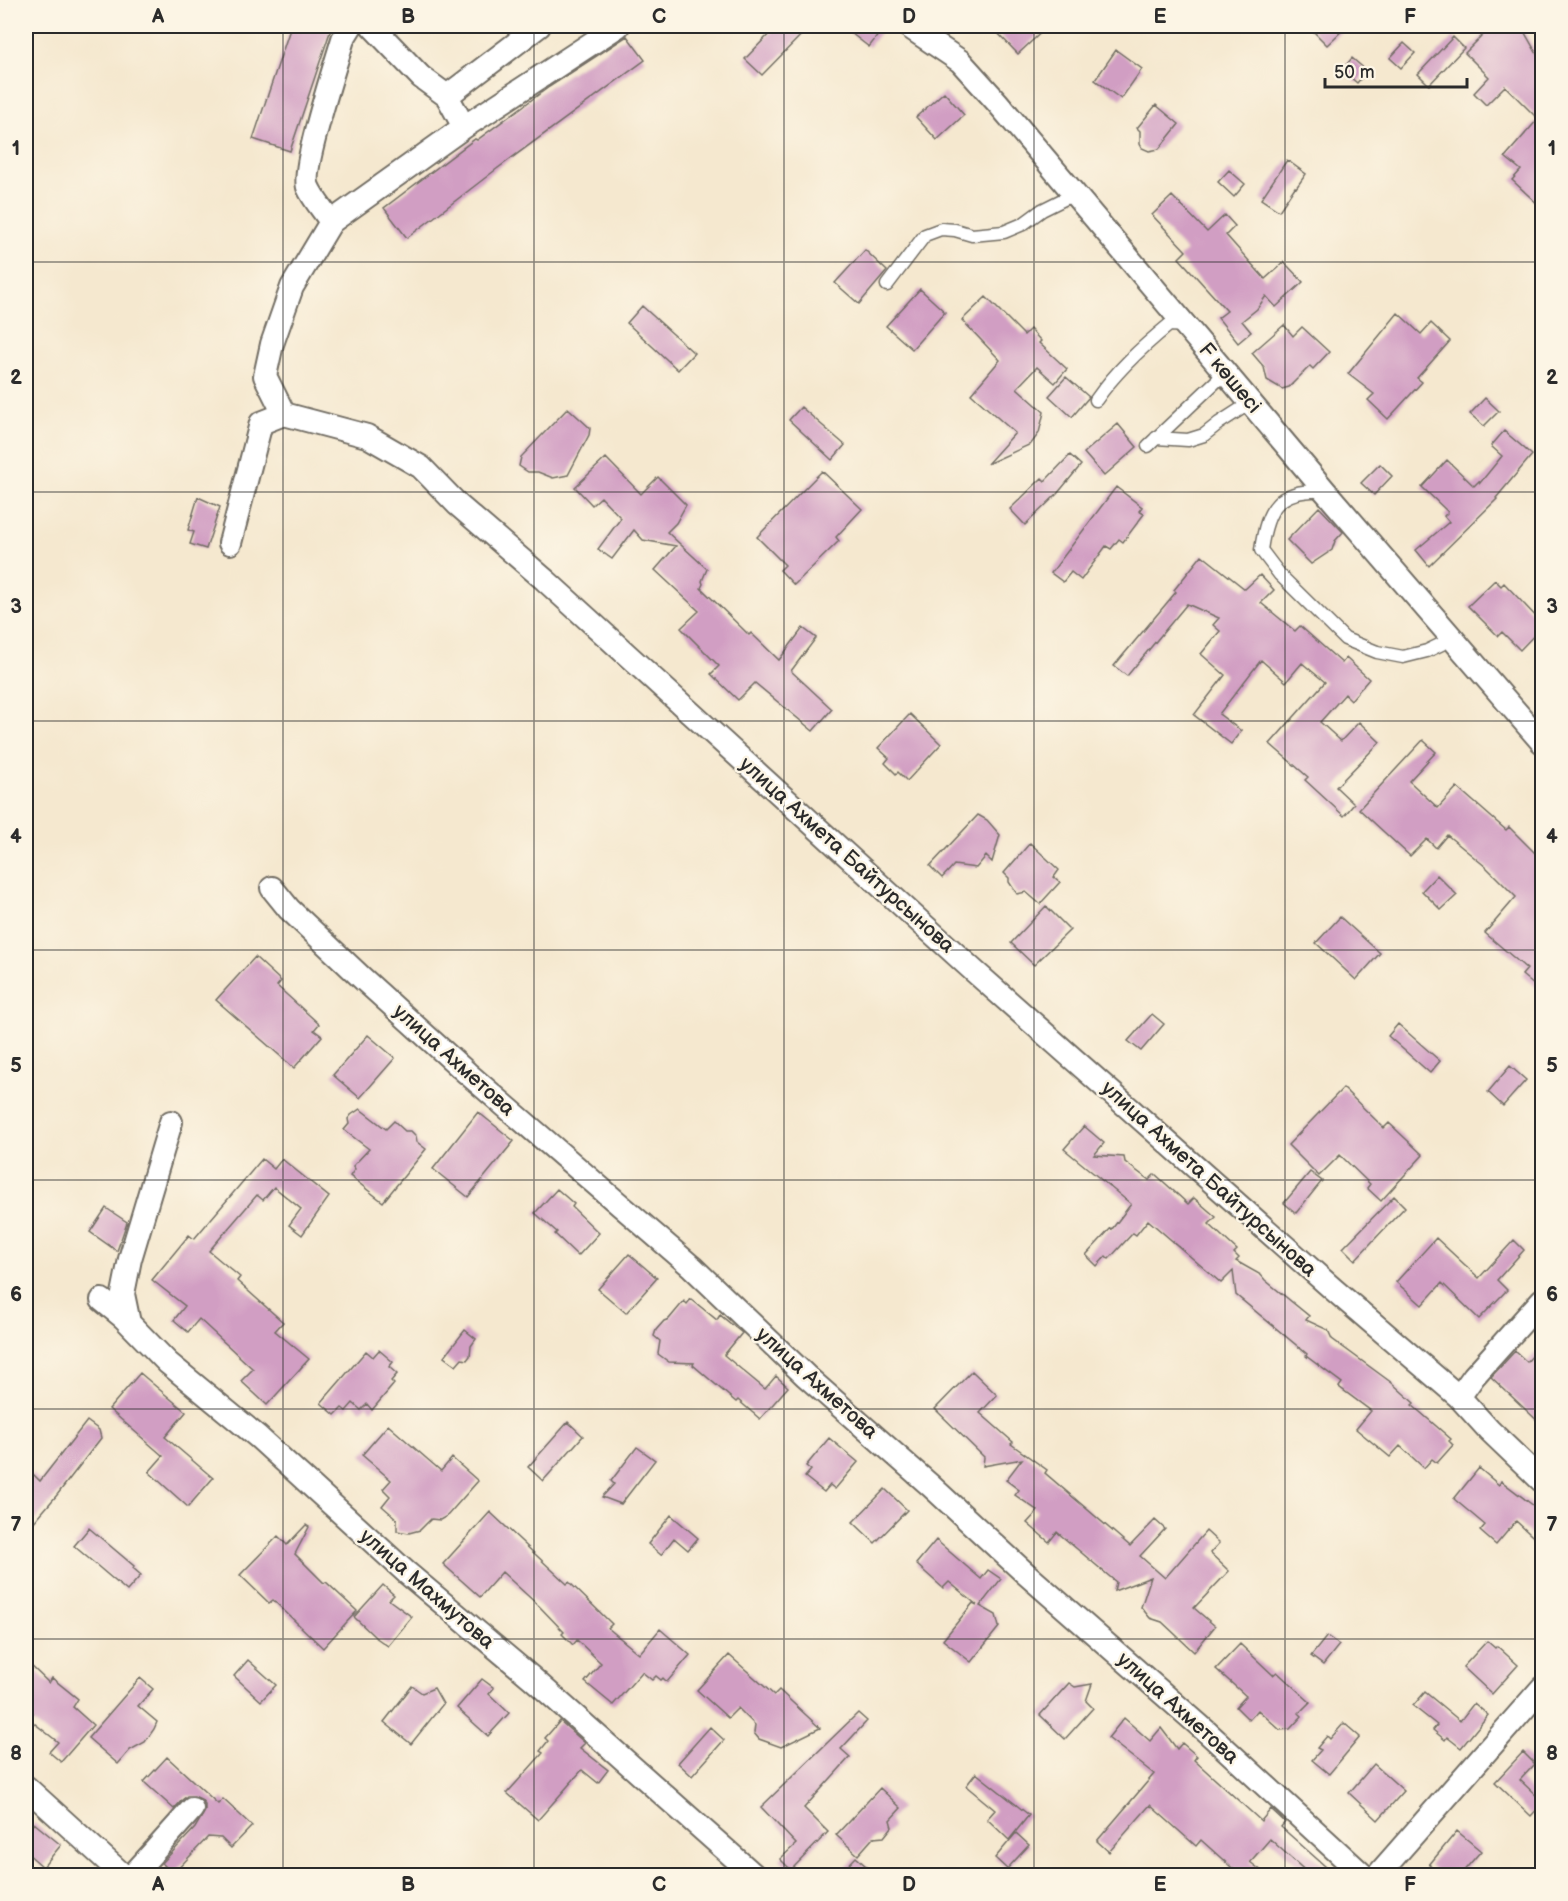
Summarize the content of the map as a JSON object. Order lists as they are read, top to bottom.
{
  "streets": {
    "street": [
      "F көшесі",
      "улица Ахмета Байтурсынова",
      "улица Ахметова",
      "улица Махмутова"
    ]
  },
  "scale_bar": "50 m",
  "grid": {
    "columns": [
      "A",
      "B",
      "C",
      "D",
      "E",
      "F"
    ],
    "rows": [
      "1",
      "2",
      "3",
      "4",
      "5",
      "6",
      "7",
      "8"
    ]
  }
}
